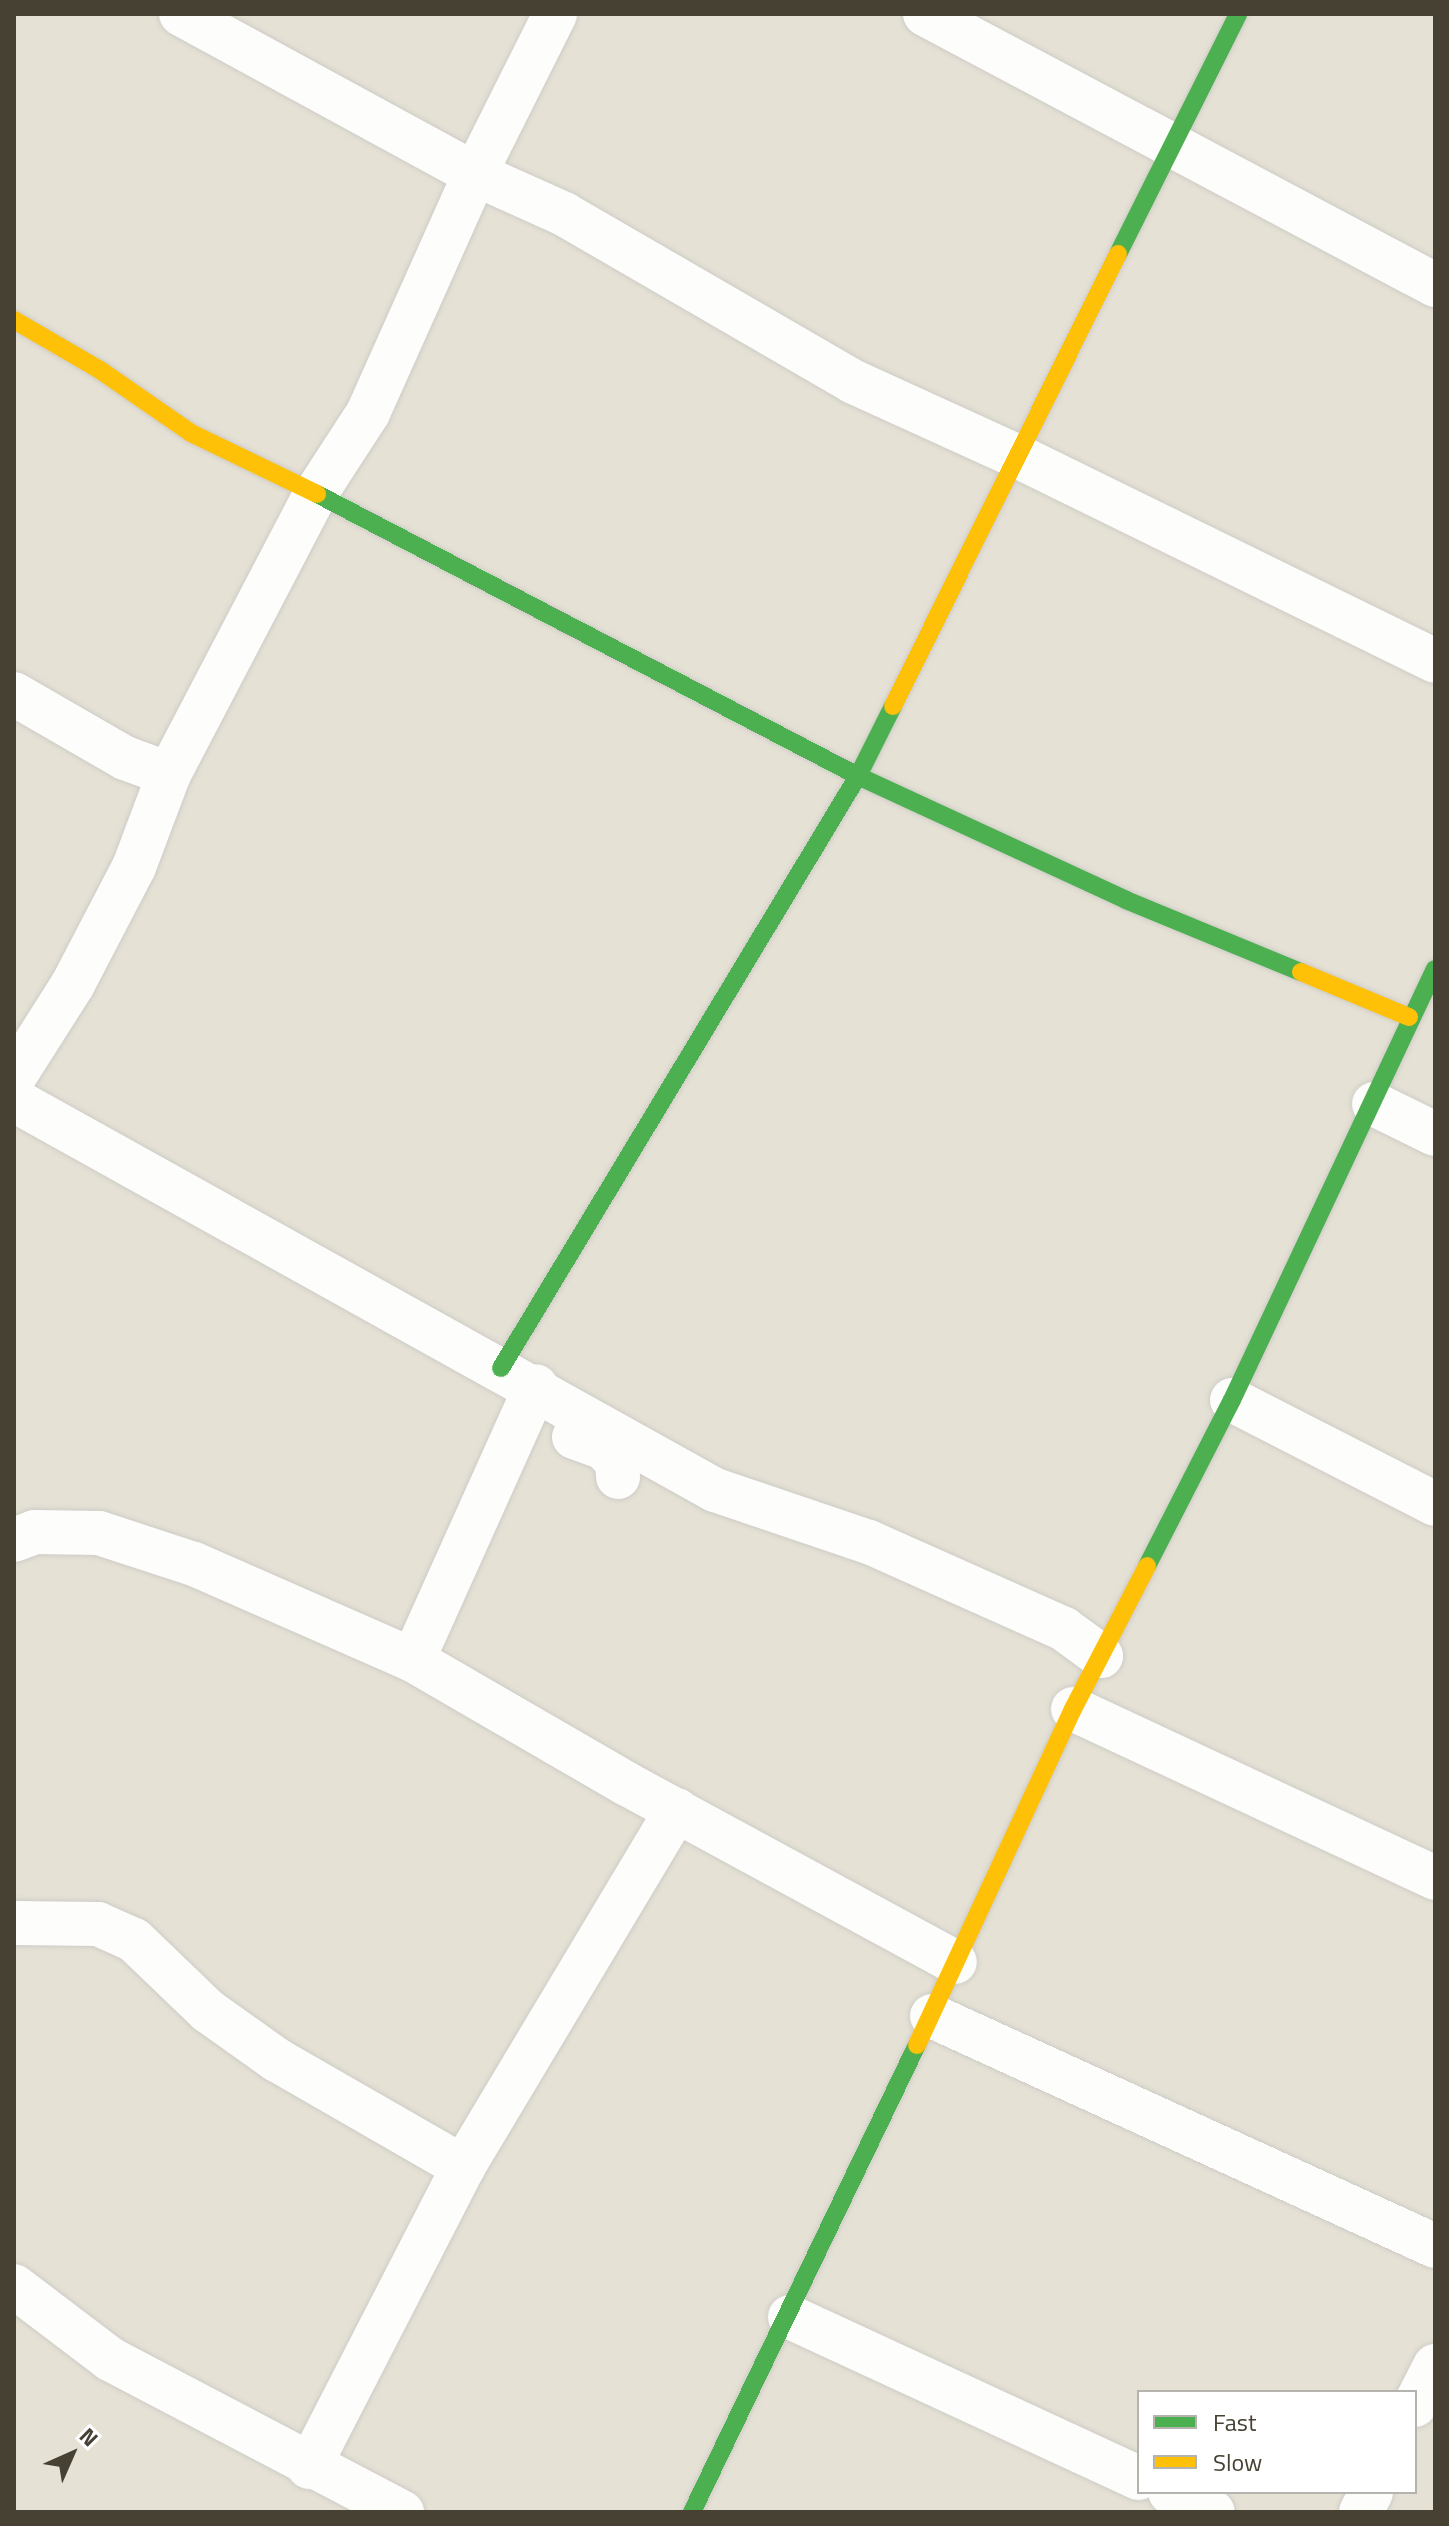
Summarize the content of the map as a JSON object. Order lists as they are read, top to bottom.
{
  "legend": ["Fast", "Slow"],
  "north": "top right"
}
